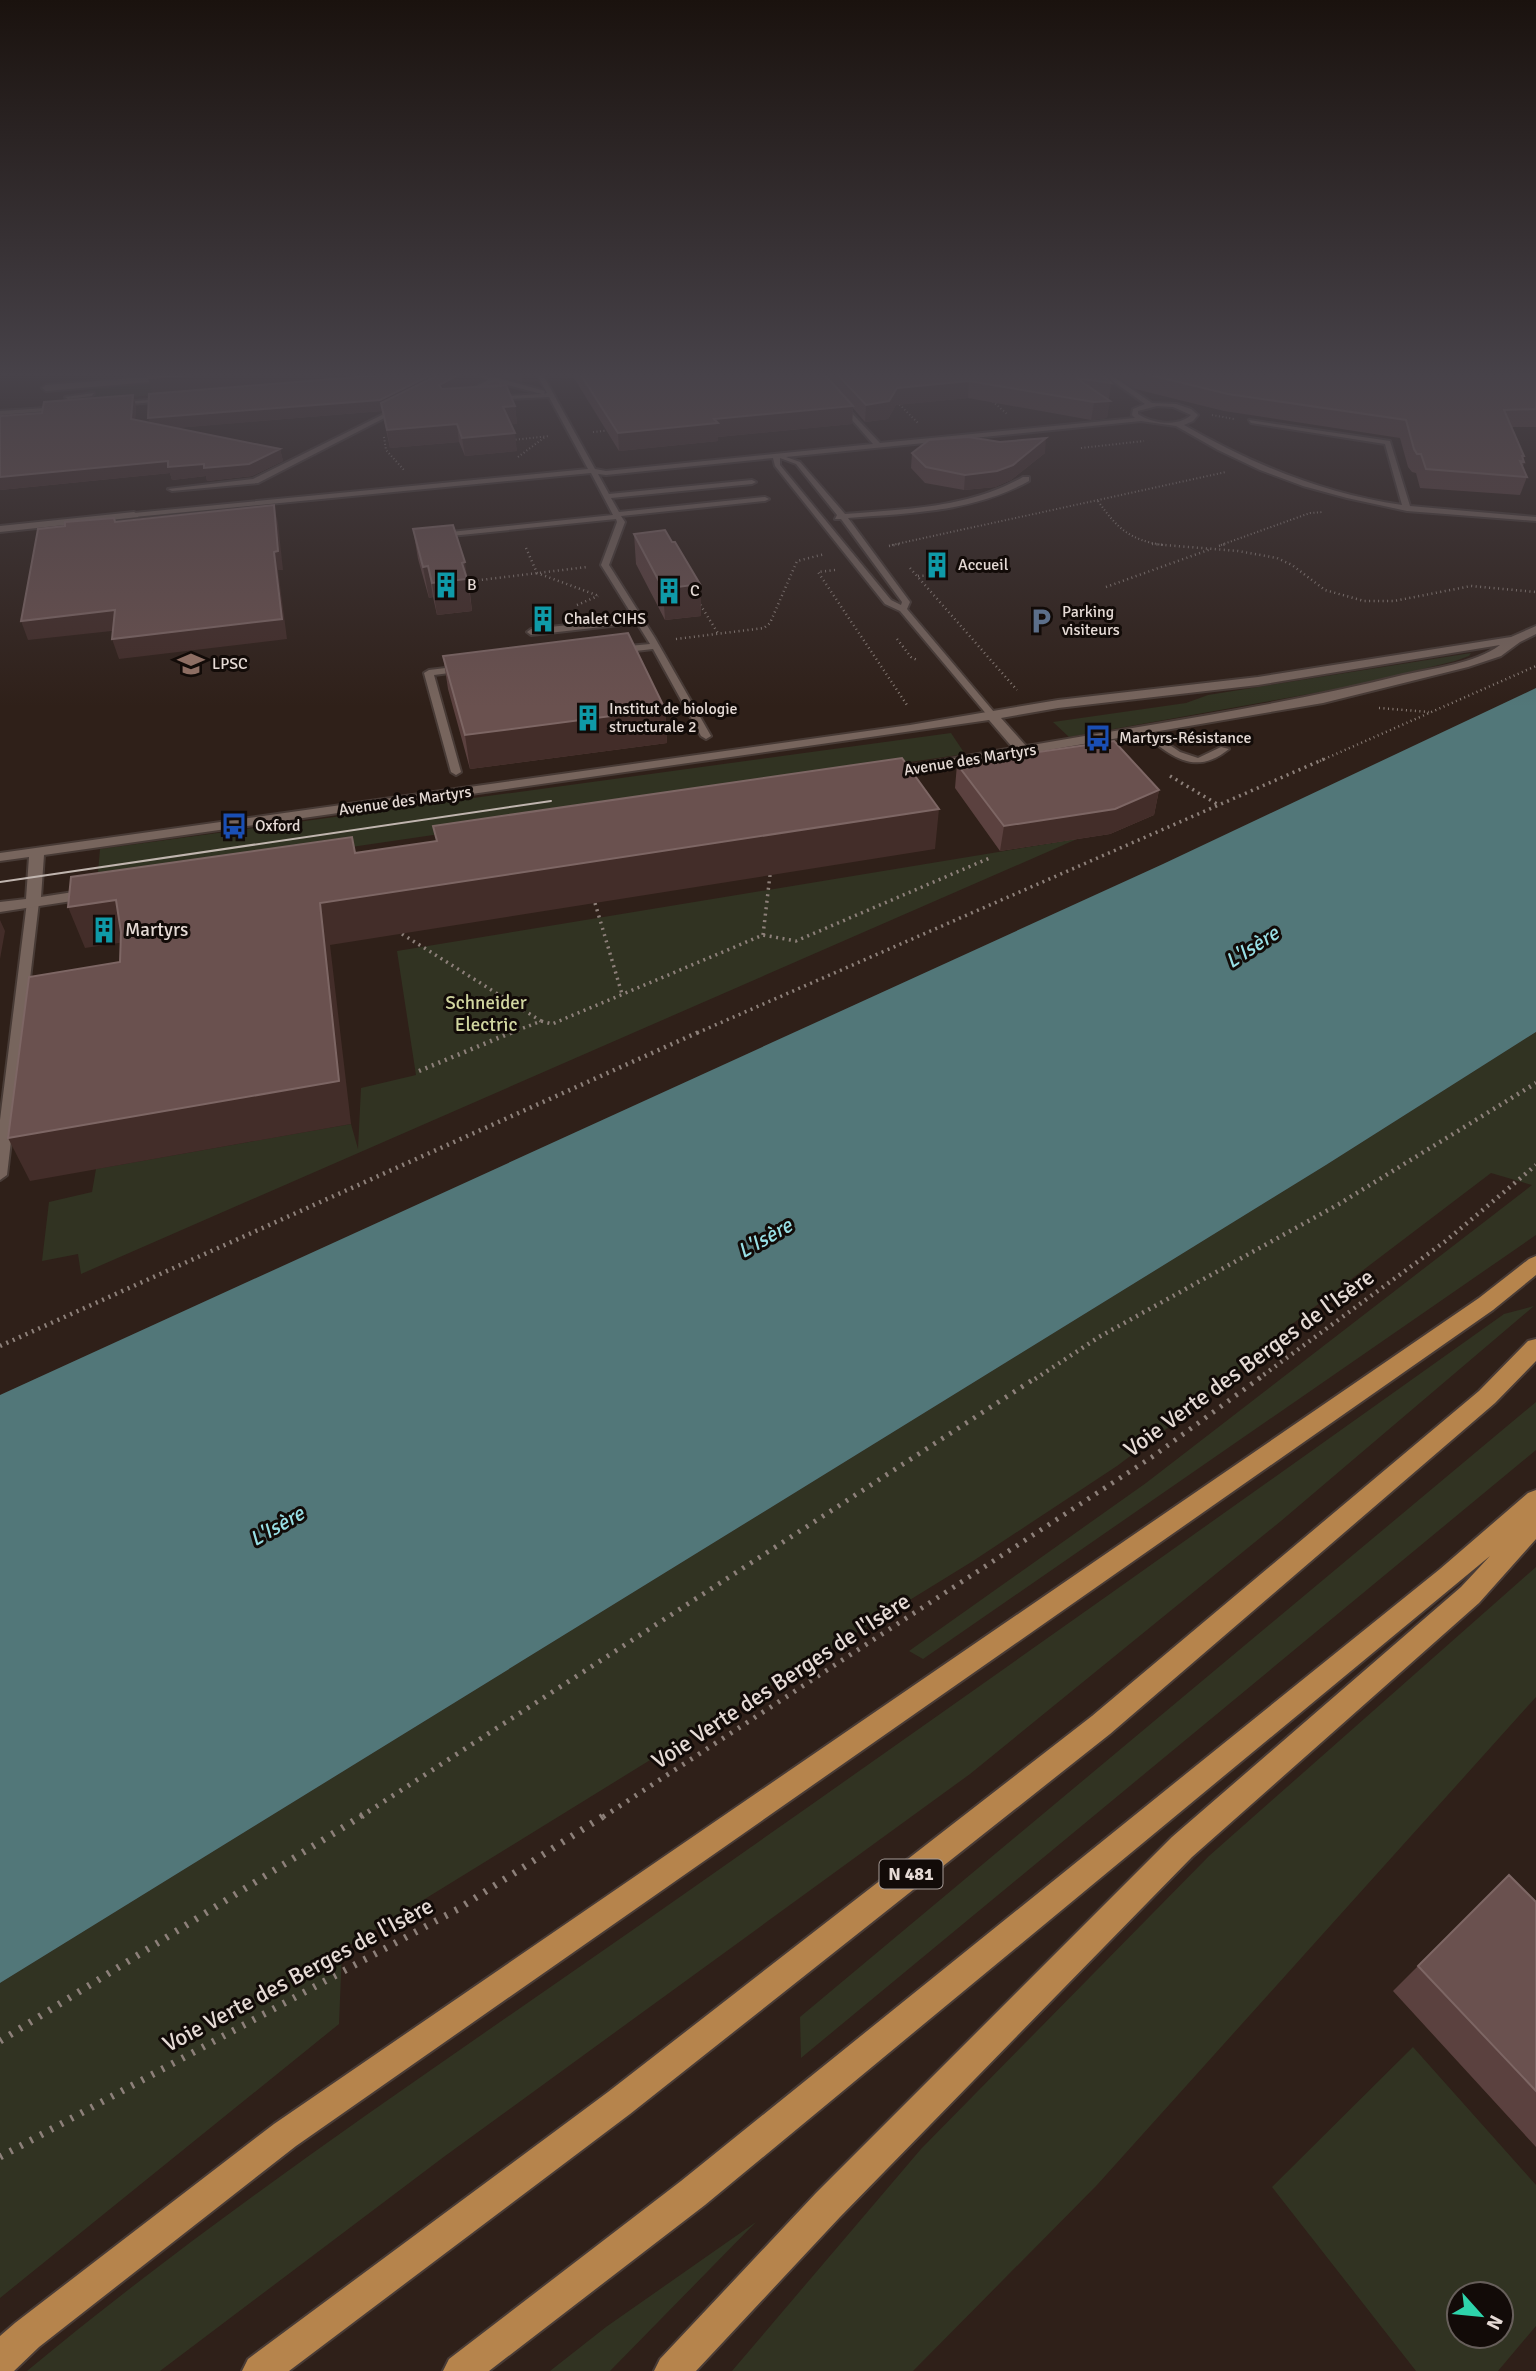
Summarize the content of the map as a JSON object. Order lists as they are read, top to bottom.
{
  "streets": {
    "highway": ["N 481"],
    "main road": ["Avenue des Martyrs"],
    "path": ["Voie Verte des Berges de l'Isère"]
  },
  "water": ["L'Isère"],
  "parks": ["Schneider Electric"],
  "places": {
    "building": [
      "Accueil",
      "B",
      "C",
      "Chalet CIHS",
      "Institut de biologie structurale 2",
      "Martyrs"
    ],
    "parking": ["Parking visiteurs"],
    "school or university": ["LPSC"],
    "bus stop": ["Martyrs-Résistance", "Oxford"]
  },
  "north": "bottom right"
}
